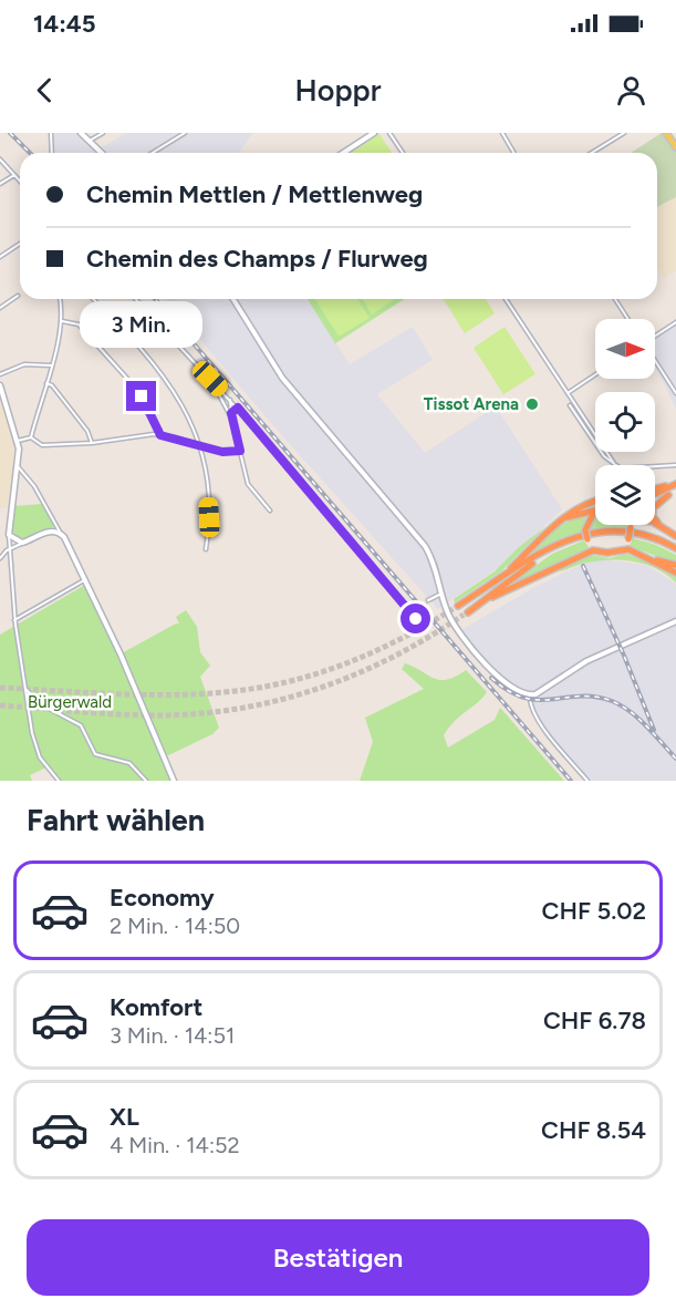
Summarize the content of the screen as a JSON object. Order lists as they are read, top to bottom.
{
  "parks": ["Bürgerwald"],
  "places": ["Tissot Arena"],
  "north": "right",
  "page": {
    "status": "14:45",
    "header": "Hoppr",
    "banner": ["Chemin Mettlen / Mettlenweg", "Chemin des Champs / Flurweg"],
    "bubble": "3 Min.",
    "heading": "Fahrt wählen",
    "list": [
      {
        "name": "Economy",
        "note": "2 Min. · 14:50",
        "value": "CHF 5.02"
      },
      {
        "name": "Komfort",
        "note": "3 Min. · 14:51",
        "value": "CHF 6.78"
      },
      {
        "name": "XL",
        "note": "4 Min. · 14:52",
        "value": "CHF 8.54"
      }
    ],
    "buttons": "Bestätigen"
  }
}
